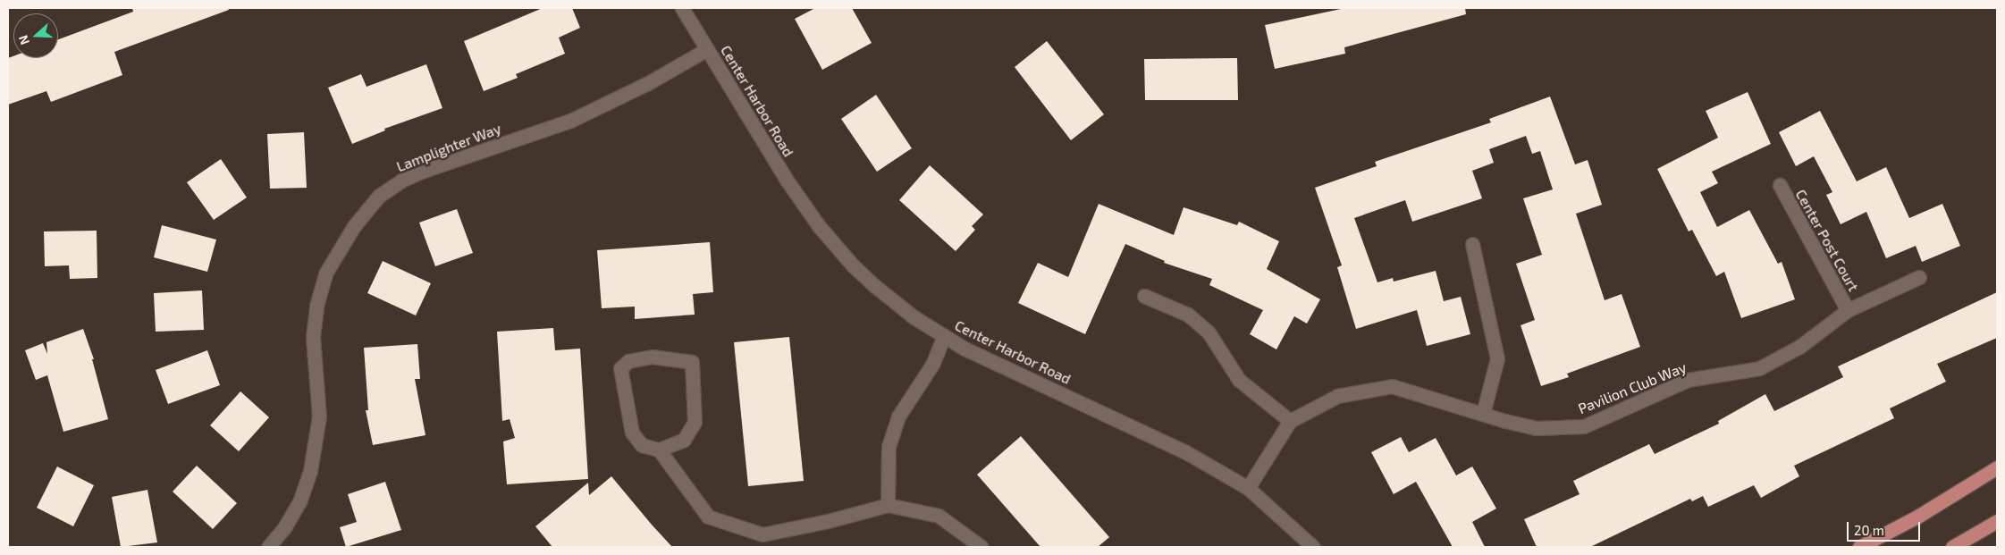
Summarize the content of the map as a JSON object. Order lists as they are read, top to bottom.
{
  "streets": {
    "street": [
      "Center Harbor Road",
      "Lamplighter Way",
      "Center Post Court",
      "Pavilion Club Way"
    ]
  },
  "crossings": [
    ["Center Harbor Road", "Lamplighter Way"],
    ["Center Post Court", "Pavilion Club Way"]
  ],
  "scale_bar": "20 m",
  "north": "left"
}
